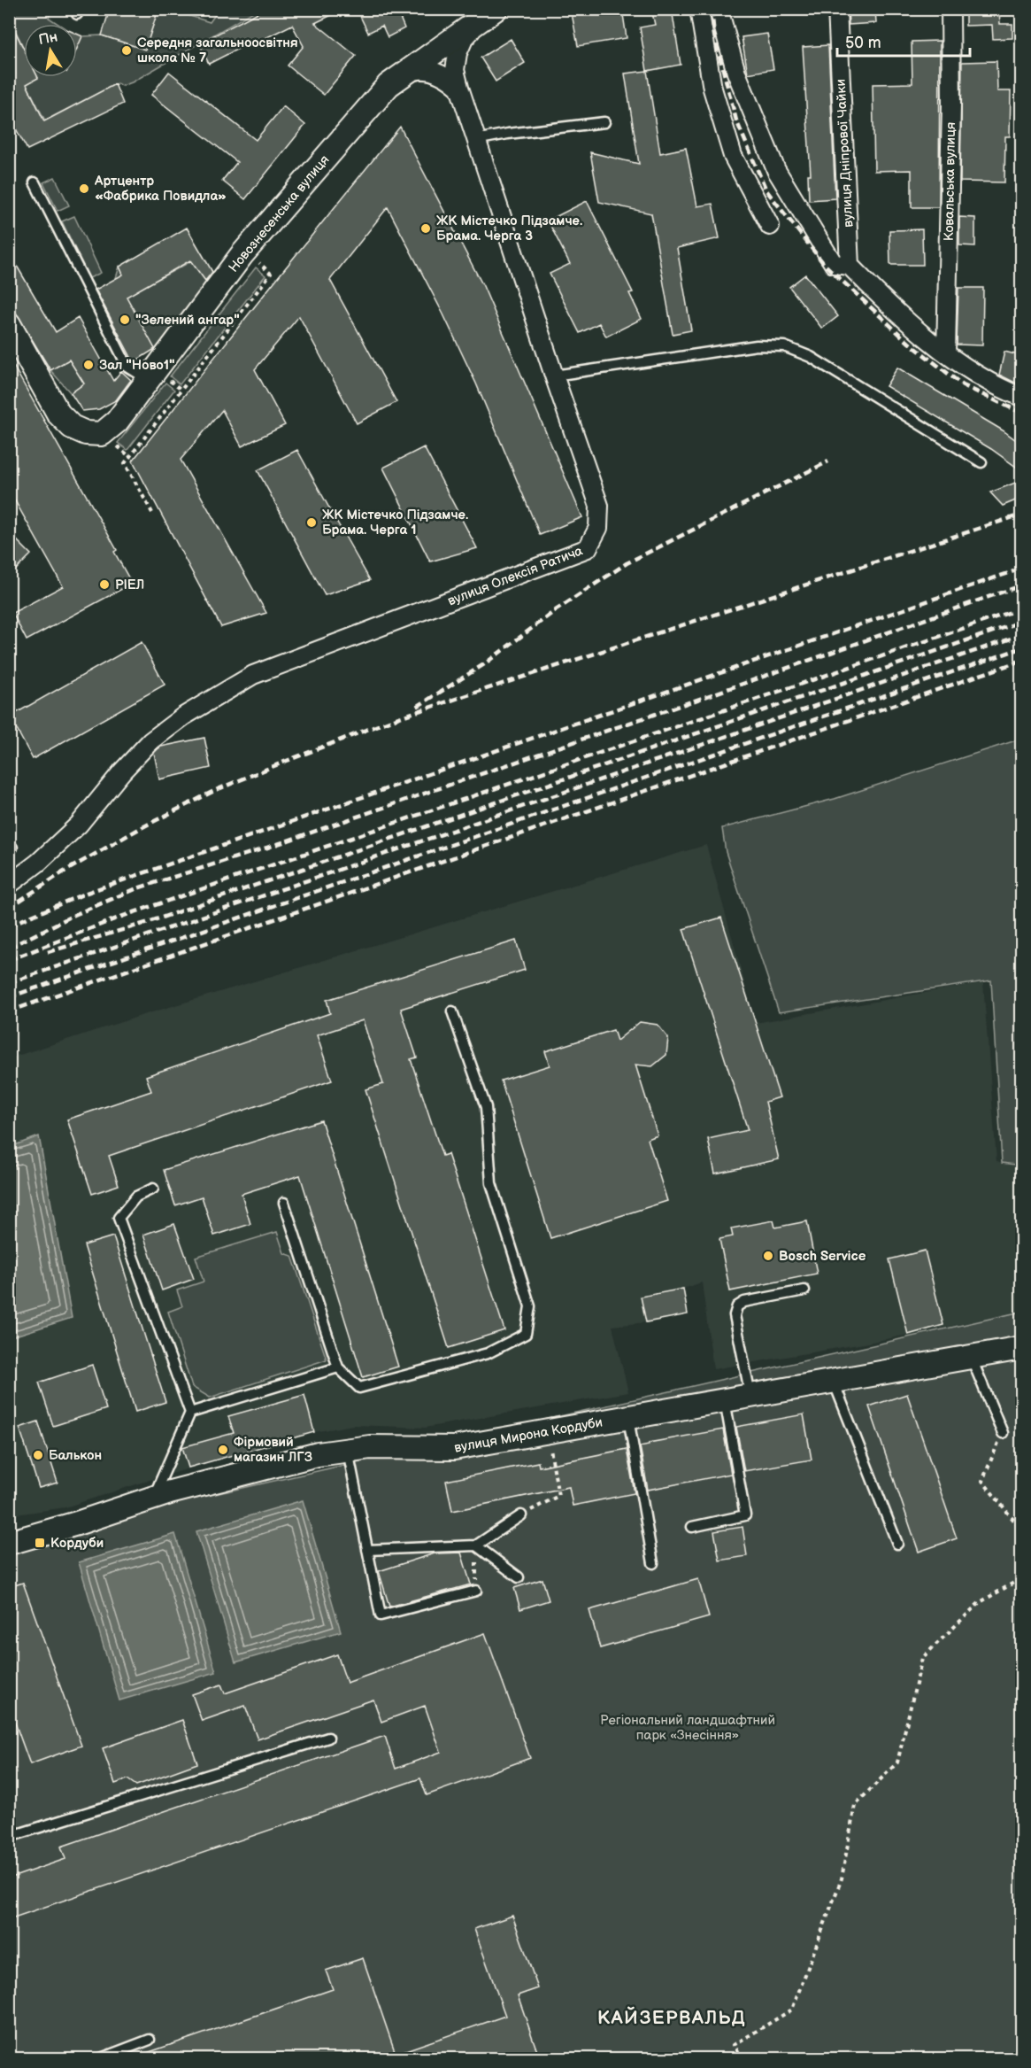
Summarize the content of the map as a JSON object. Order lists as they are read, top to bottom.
{
  "streets": {
    "street": [
      "вулиця Дніпрової Чайки",
      "Ковальська вулиця",
      "Новознесенська вулиця",
      "вулиця Олексія Ратича",
      "вулиця Мирона Кордуби"
    ]
  },
  "crossings": [
    ["Новознесенська вулиця", "вулиця Олексія Ратича"]
  ],
  "districts": ["КАЙЗЕРВАЛЬД"],
  "parks": ["Регіональний ландшафтний парк «Знесіння»"],
  "places": {
    "other": [
      "Середня загальноосвітня школа № 7",
      "Артцентр «Фабрика Повидла»",
      "ЖК Містечко Підзамче. Брама. Черга 3",
      "\"Зелений ангар\"",
      "Зал \"Ново1\"",
      "ЖК Містечко Підзамче. Брама. Черга 1",
      "РІЕЛ",
      "Bosch Service",
      "Фірмовий магазин ЛГЗ",
      "Балькон"
    ],
    "transit": ["Кордуби"]
  },
  "scale_bar": "50 m",
  "north": "top"
}
